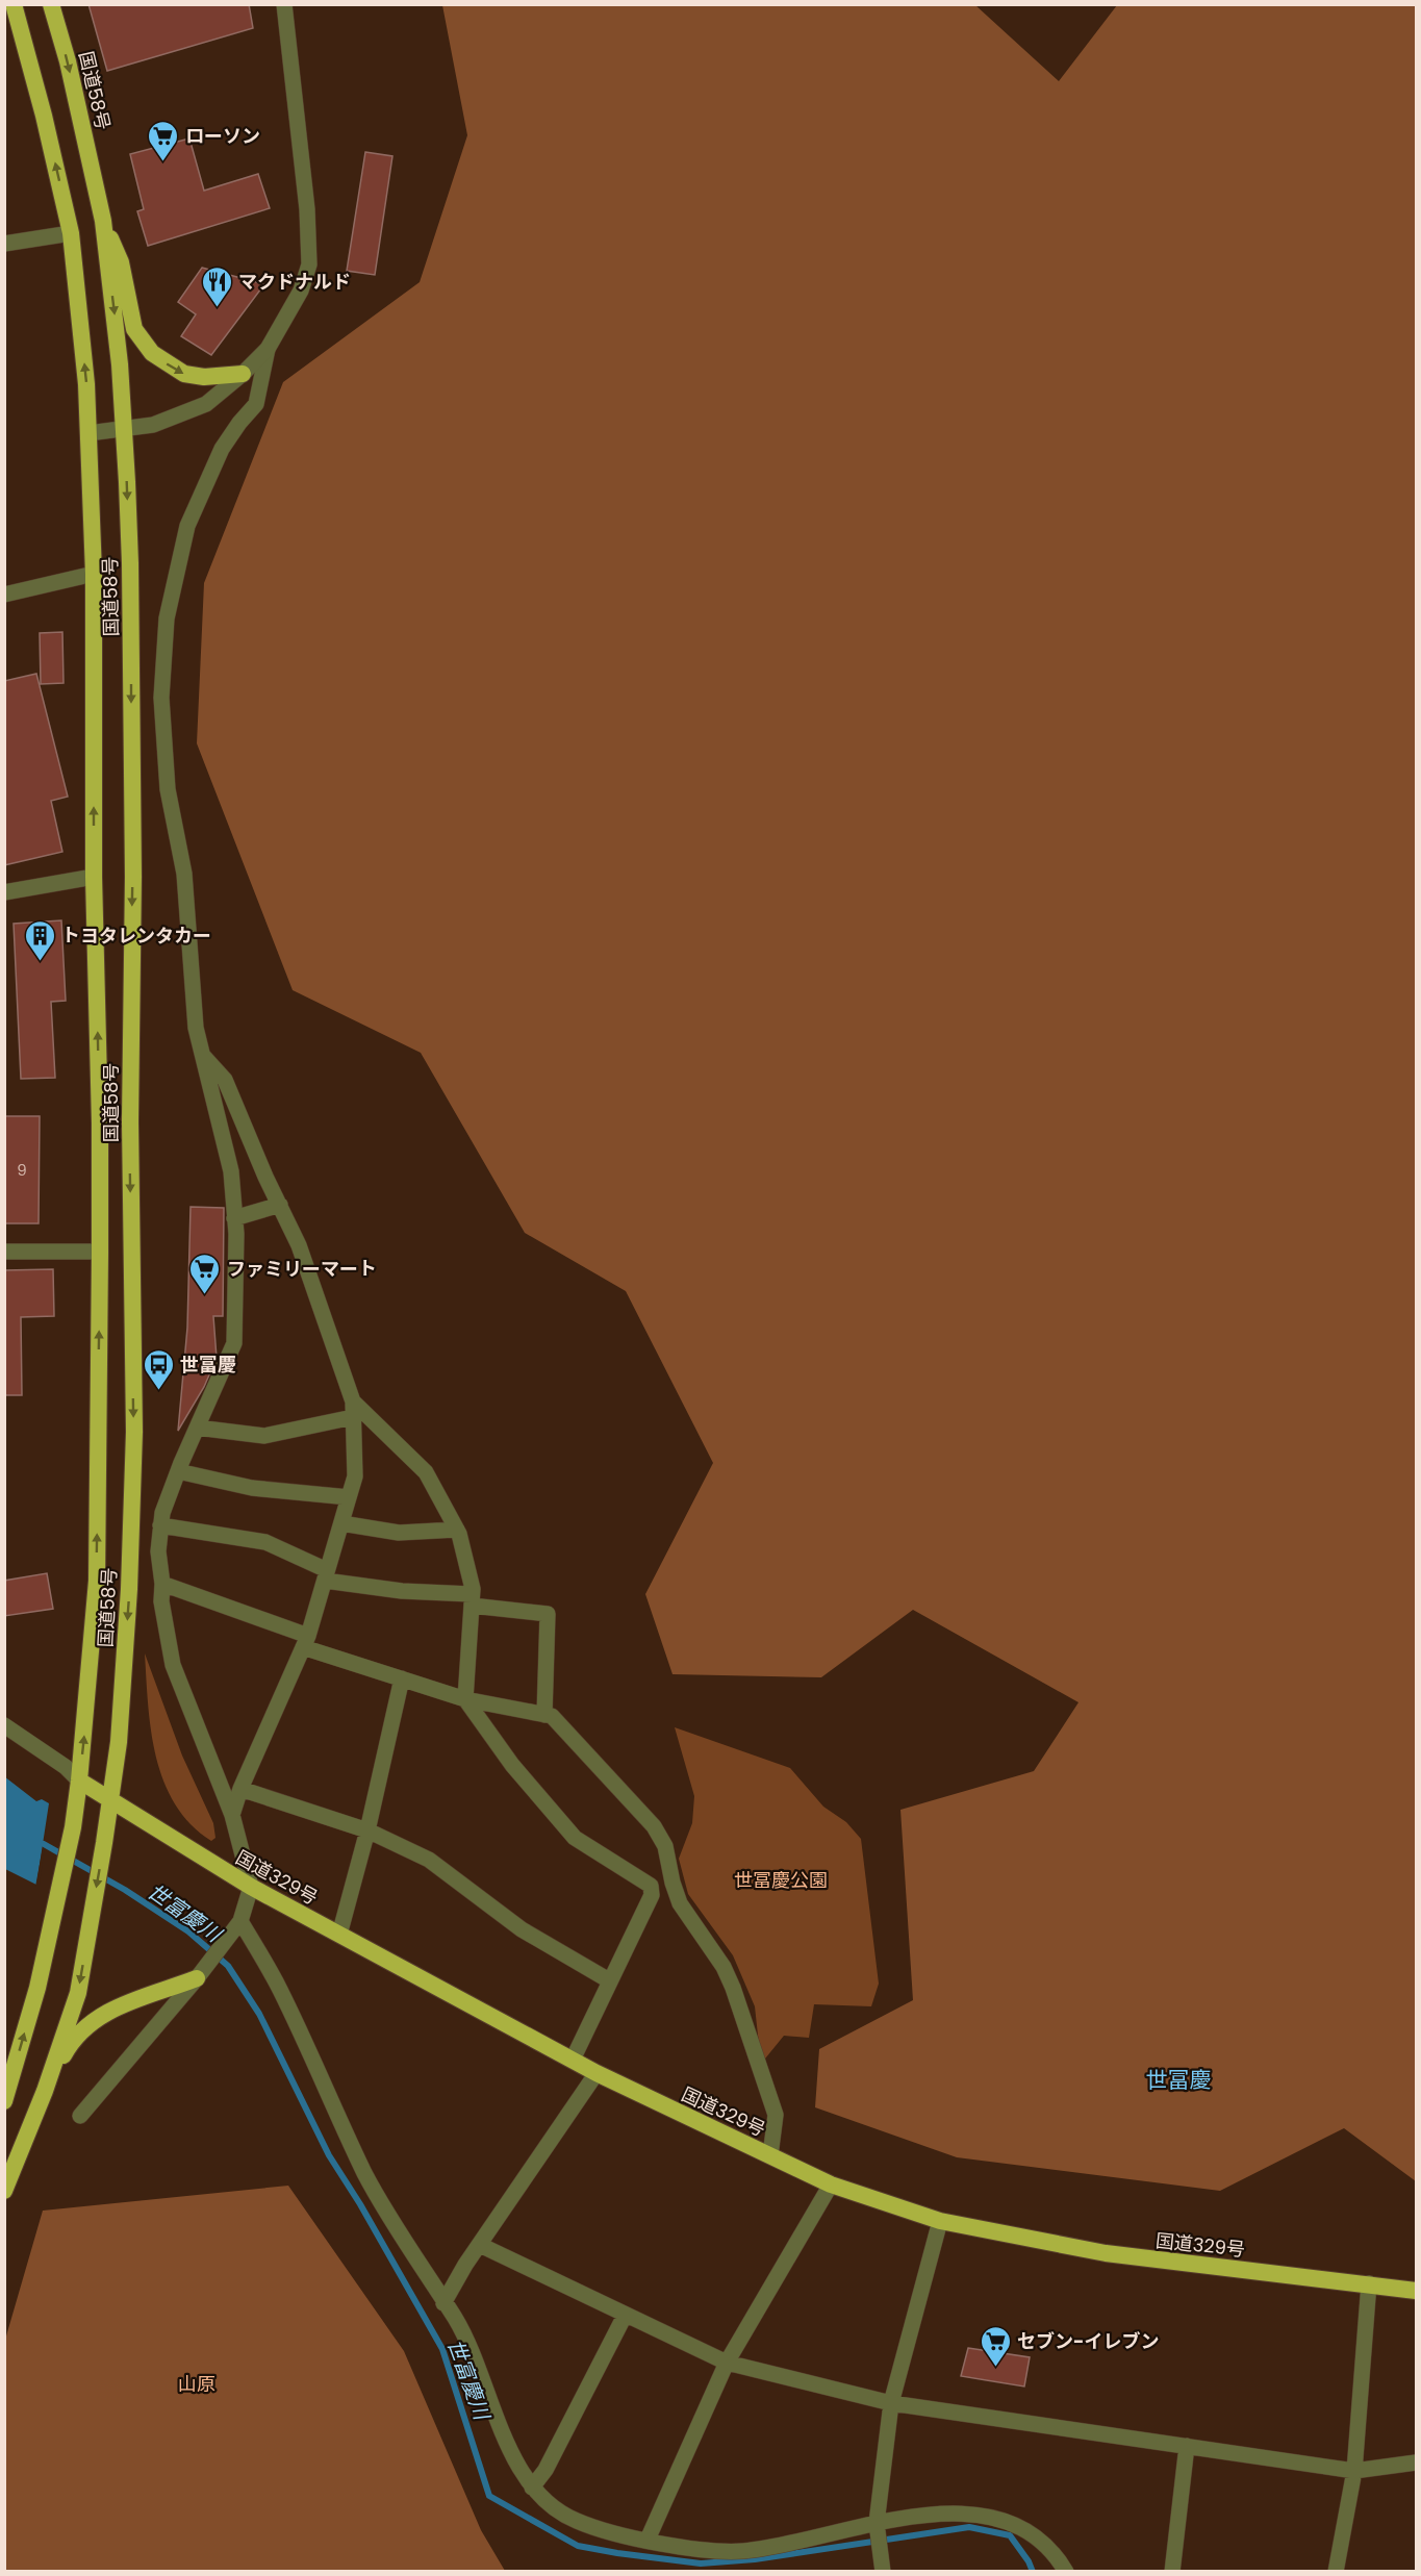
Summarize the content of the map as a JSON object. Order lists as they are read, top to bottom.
{
  "streets": {
    "highway": ["国道58号", "国道329号"]
  },
  "crossings": [
    ["国道58号", "国道329号"]
  ],
  "districts": ["世冨慶"],
  "water": ["世富慶川"],
  "parks": ["世冨慶公園", "山原"],
  "places": {
    "supermarket": ["ローソン", "ファミリーマート", "セブン-イレブン"],
    "restaurant": ["マクドナルド"],
    "building": ["トヨタレンタカー"],
    "bus stop": ["世冨慶"]
  },
  "house_numbers": ["9"]
}
